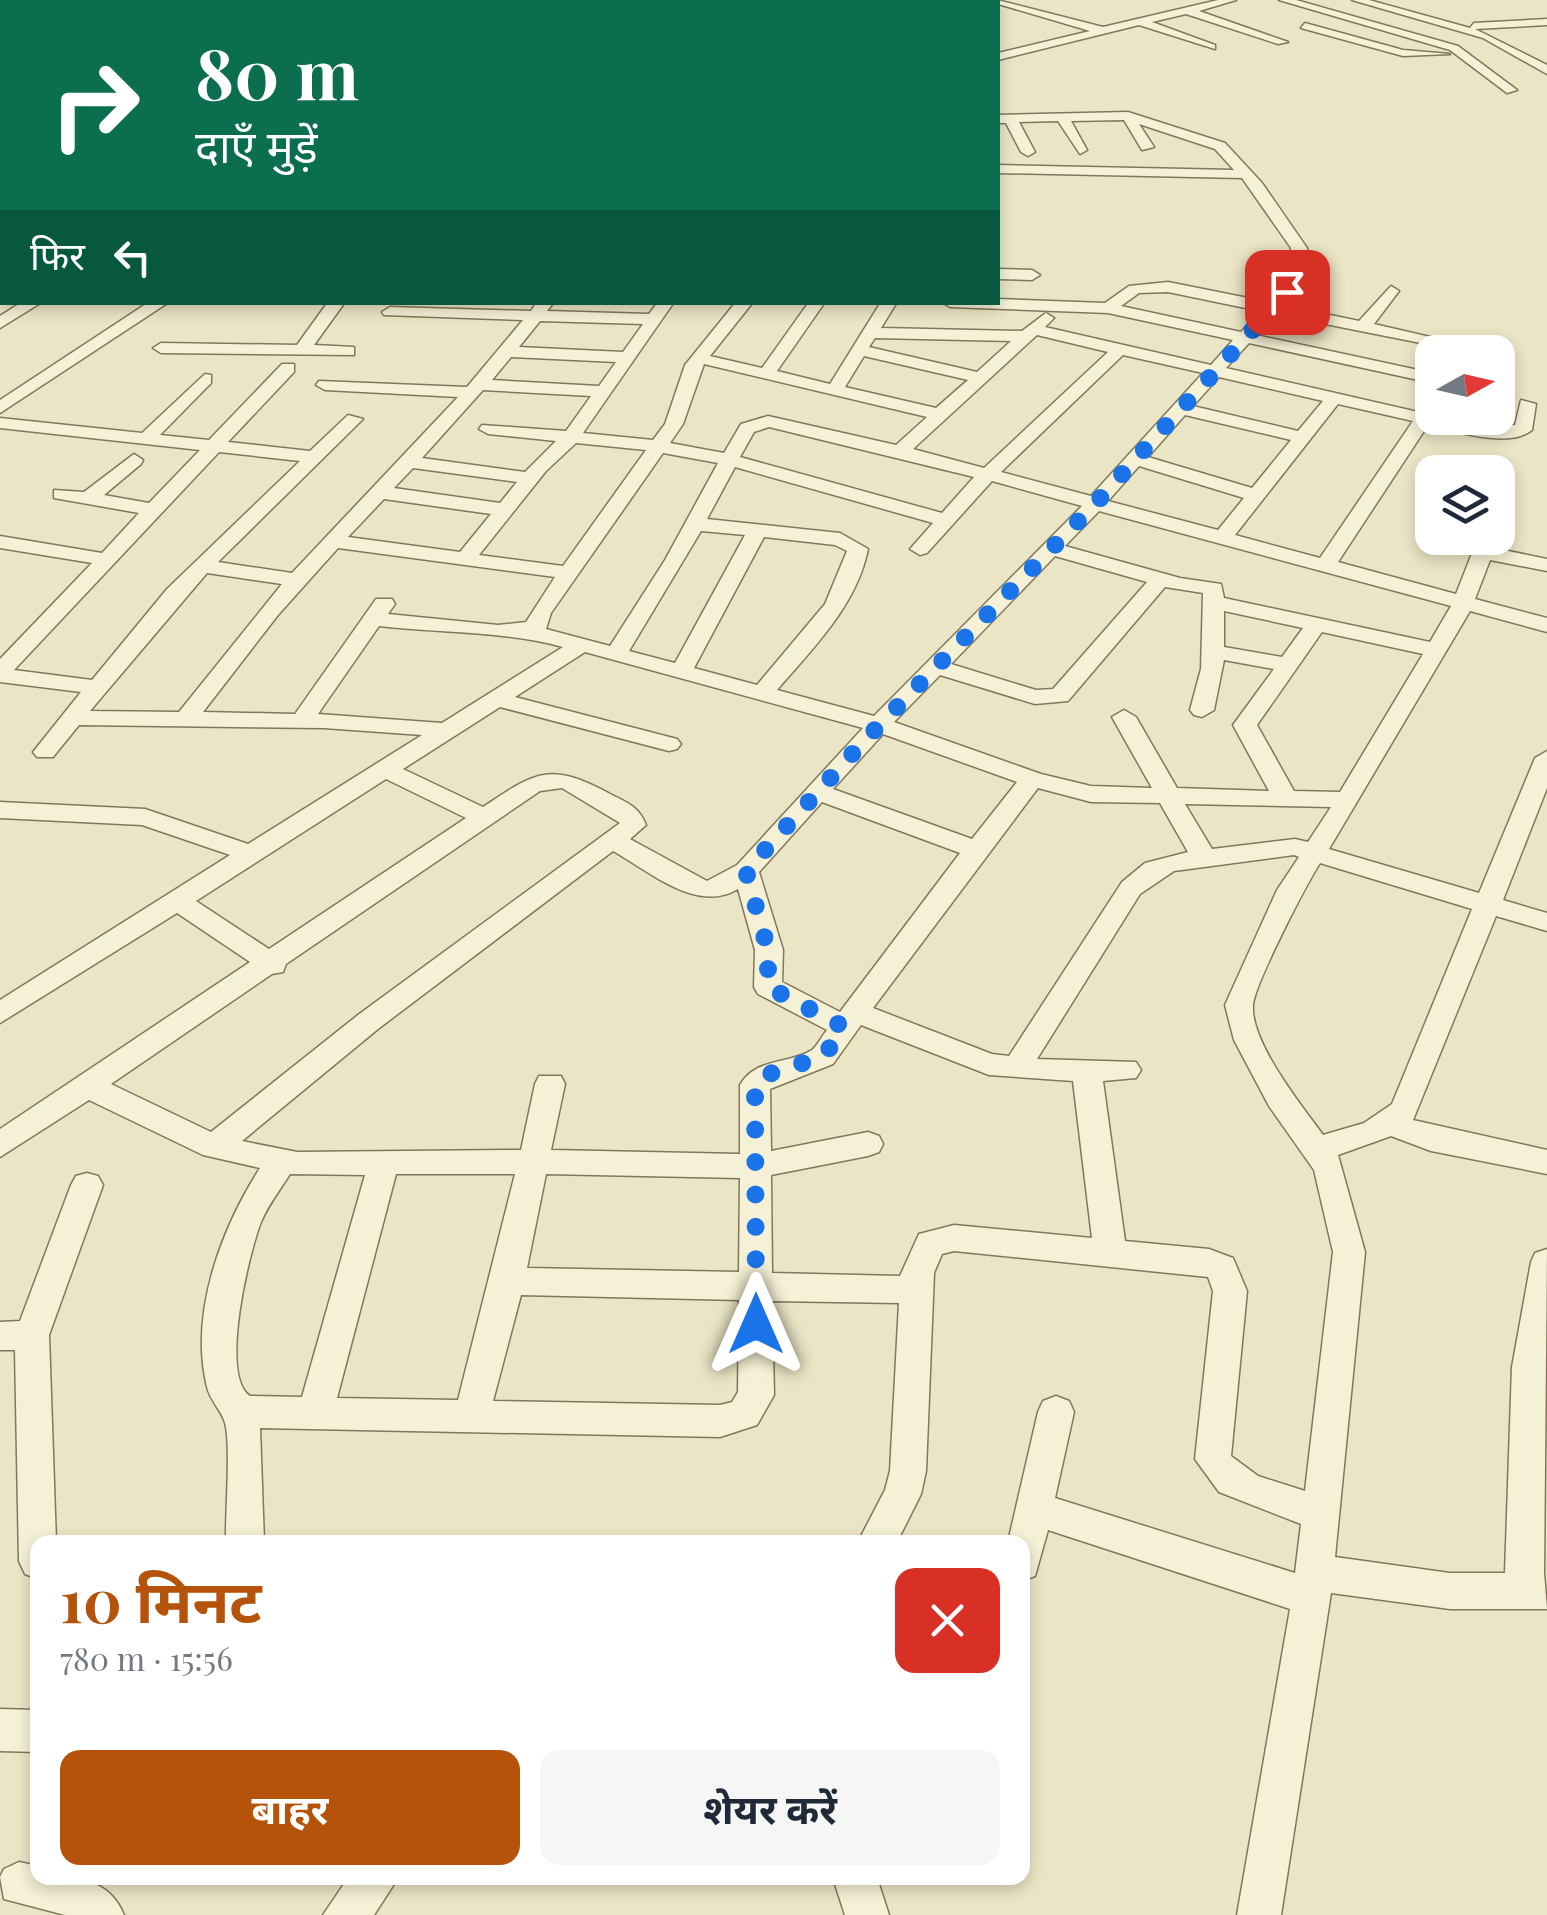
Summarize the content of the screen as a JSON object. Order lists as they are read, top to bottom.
{
  "north": "right",
  "page": {
    "turn": ["80 m", "दाएँ मुड़ें"],
    "then": "फिर",
    "heading": ["10 मिनट", "780 m · 15:56"],
    "buttons": ["बाहर", "शेयर करें"]
  }
}
